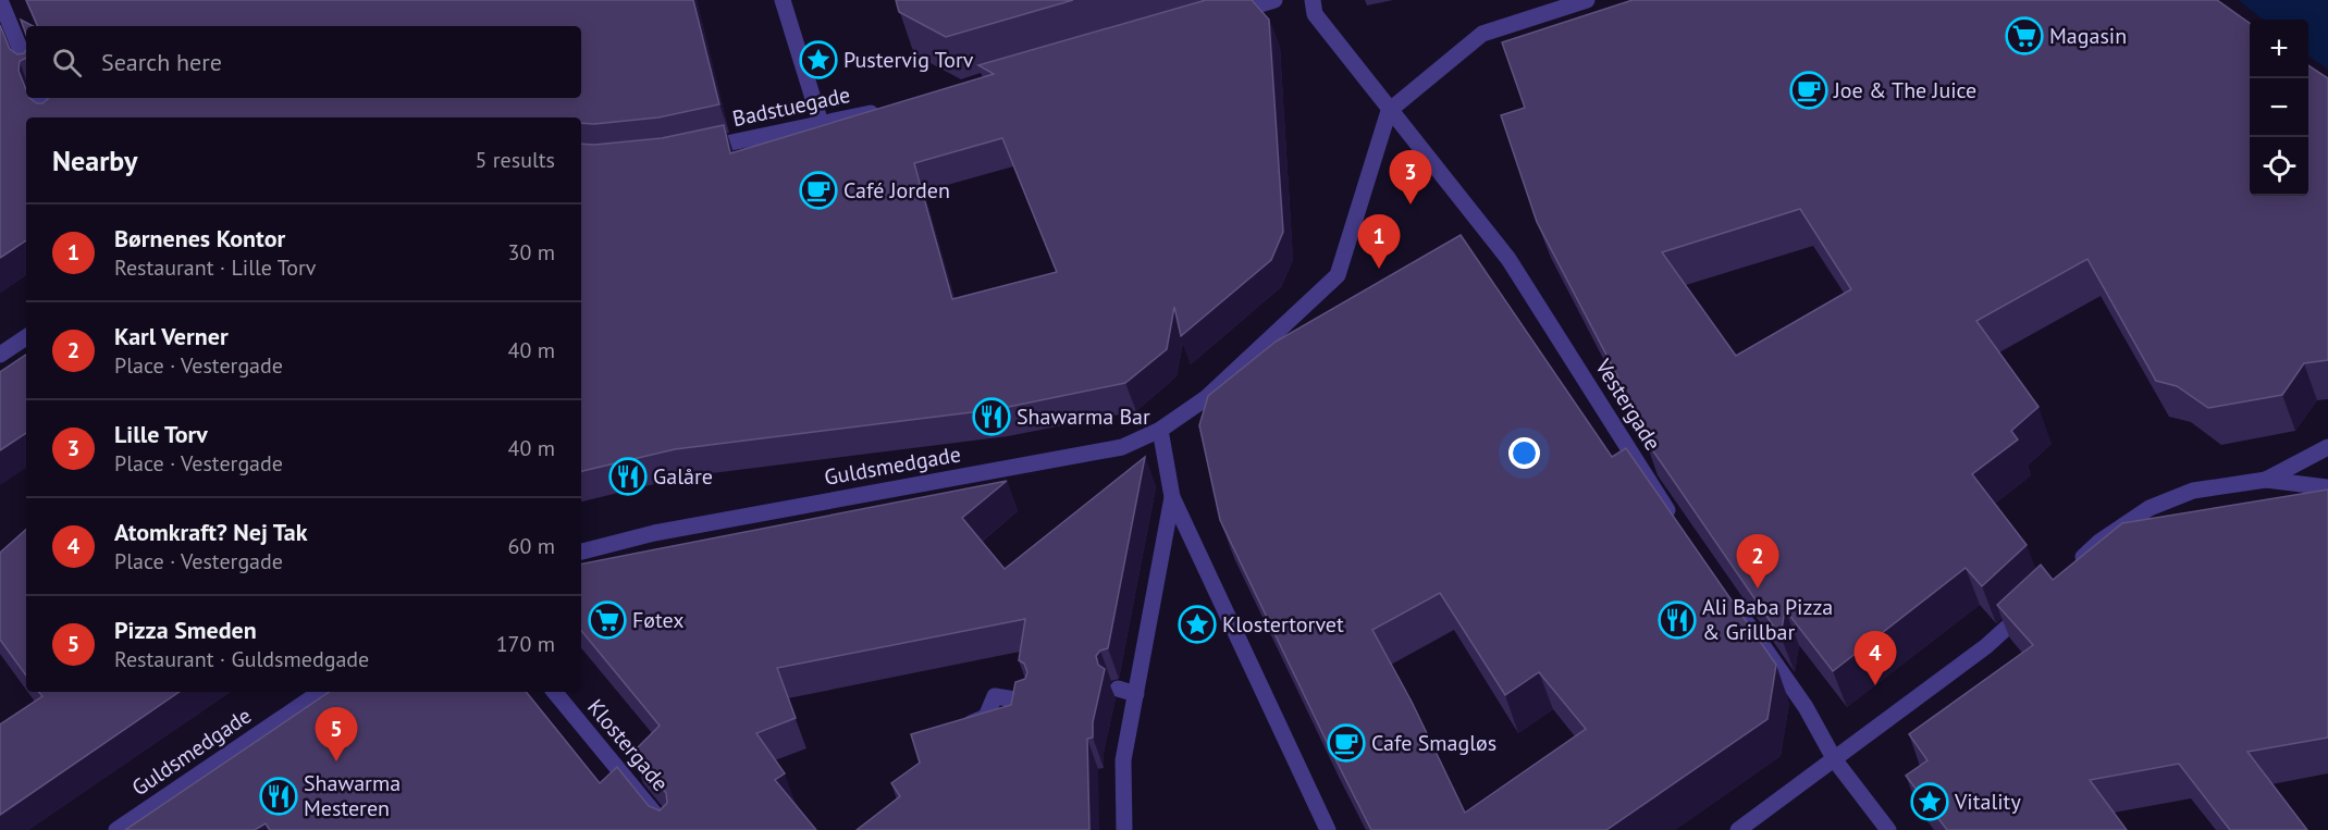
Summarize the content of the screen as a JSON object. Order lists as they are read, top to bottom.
{
  "streets": {
    "street": [
      "Badstuegade",
      "Vestergade",
      "Guldsmedgade",
      "Klostergade"
    ]
  },
  "crossings": [
    ["Vestergade", "Guldsmedgade"]
  ],
  "places": {
    "supermarket": ["Magasin", "Føtex"],
    "place": ["Pustervig Torv", "Klostertorvet", "Vitality"],
    "cafe": ["Joe & The Juice", "Café Jorden", "Cafe Smagløs"],
    "restaurant": [
      "Shawarma Bar",
      "Galåre",
      "Ali Baba Pizza & Grillbar",
      "Shawarma Mesteren"
    ]
  },
  "page": {
    "map_buttons": ["+", "−"],
    "search": "Search here",
    "heading": ["Nearby", "5 results"],
    "pins": [
      "3",
      "1",
      "2",
      "4",
      "5"
    ],
    "list": [
      {
        "mark": "1",
        "name": "Børnenes Kontor",
        "note": "Restaurant · Lille Torv",
        "value": "30 m"
      },
      {
        "mark": "2",
        "name": "Karl Verner",
        "note": "Place · Vestergade",
        "value": "40 m"
      },
      {
        "mark": "3",
        "name": "Lille Torv",
        "note": "Place · Vestergade",
        "value": "40 m"
      },
      {
        "mark": "4",
        "name": "Atomkraft? Nej Tak",
        "note": "Place · Vestergade",
        "value": "60 m"
      },
      {
        "mark": "5",
        "name": "Pizza Smeden",
        "note": "Restaurant · Guldsmedgade",
        "value": "170 m"
      }
    ]
  }
}
